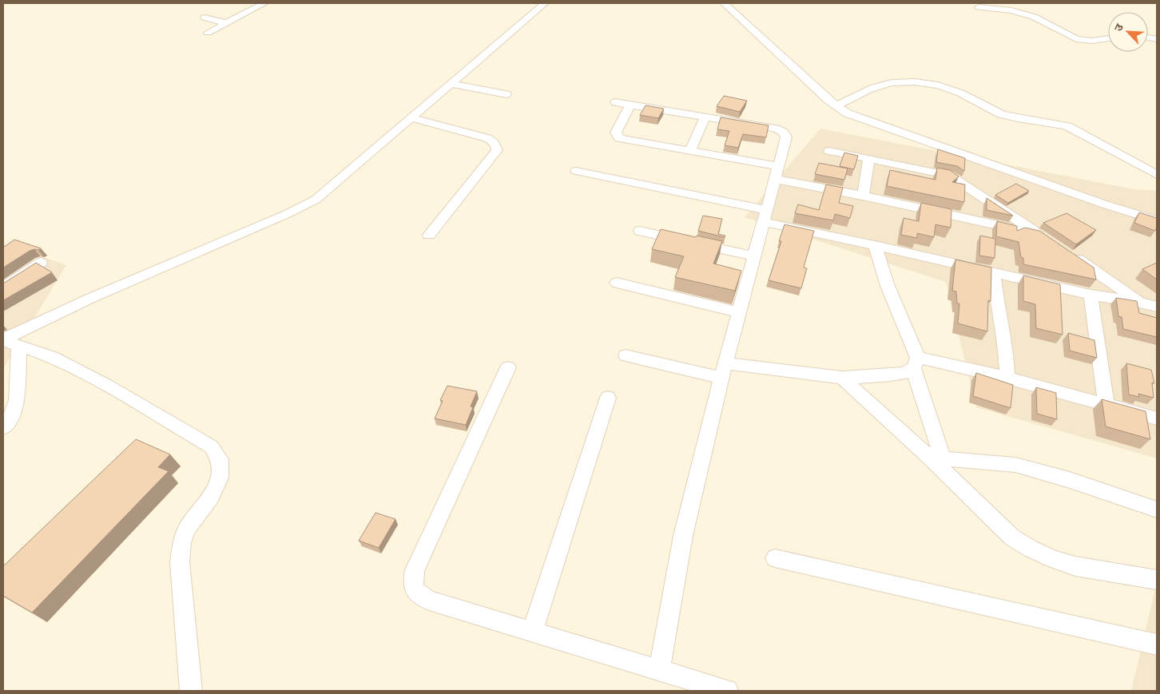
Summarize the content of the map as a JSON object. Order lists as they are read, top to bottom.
{
  "north": "top left"
}
